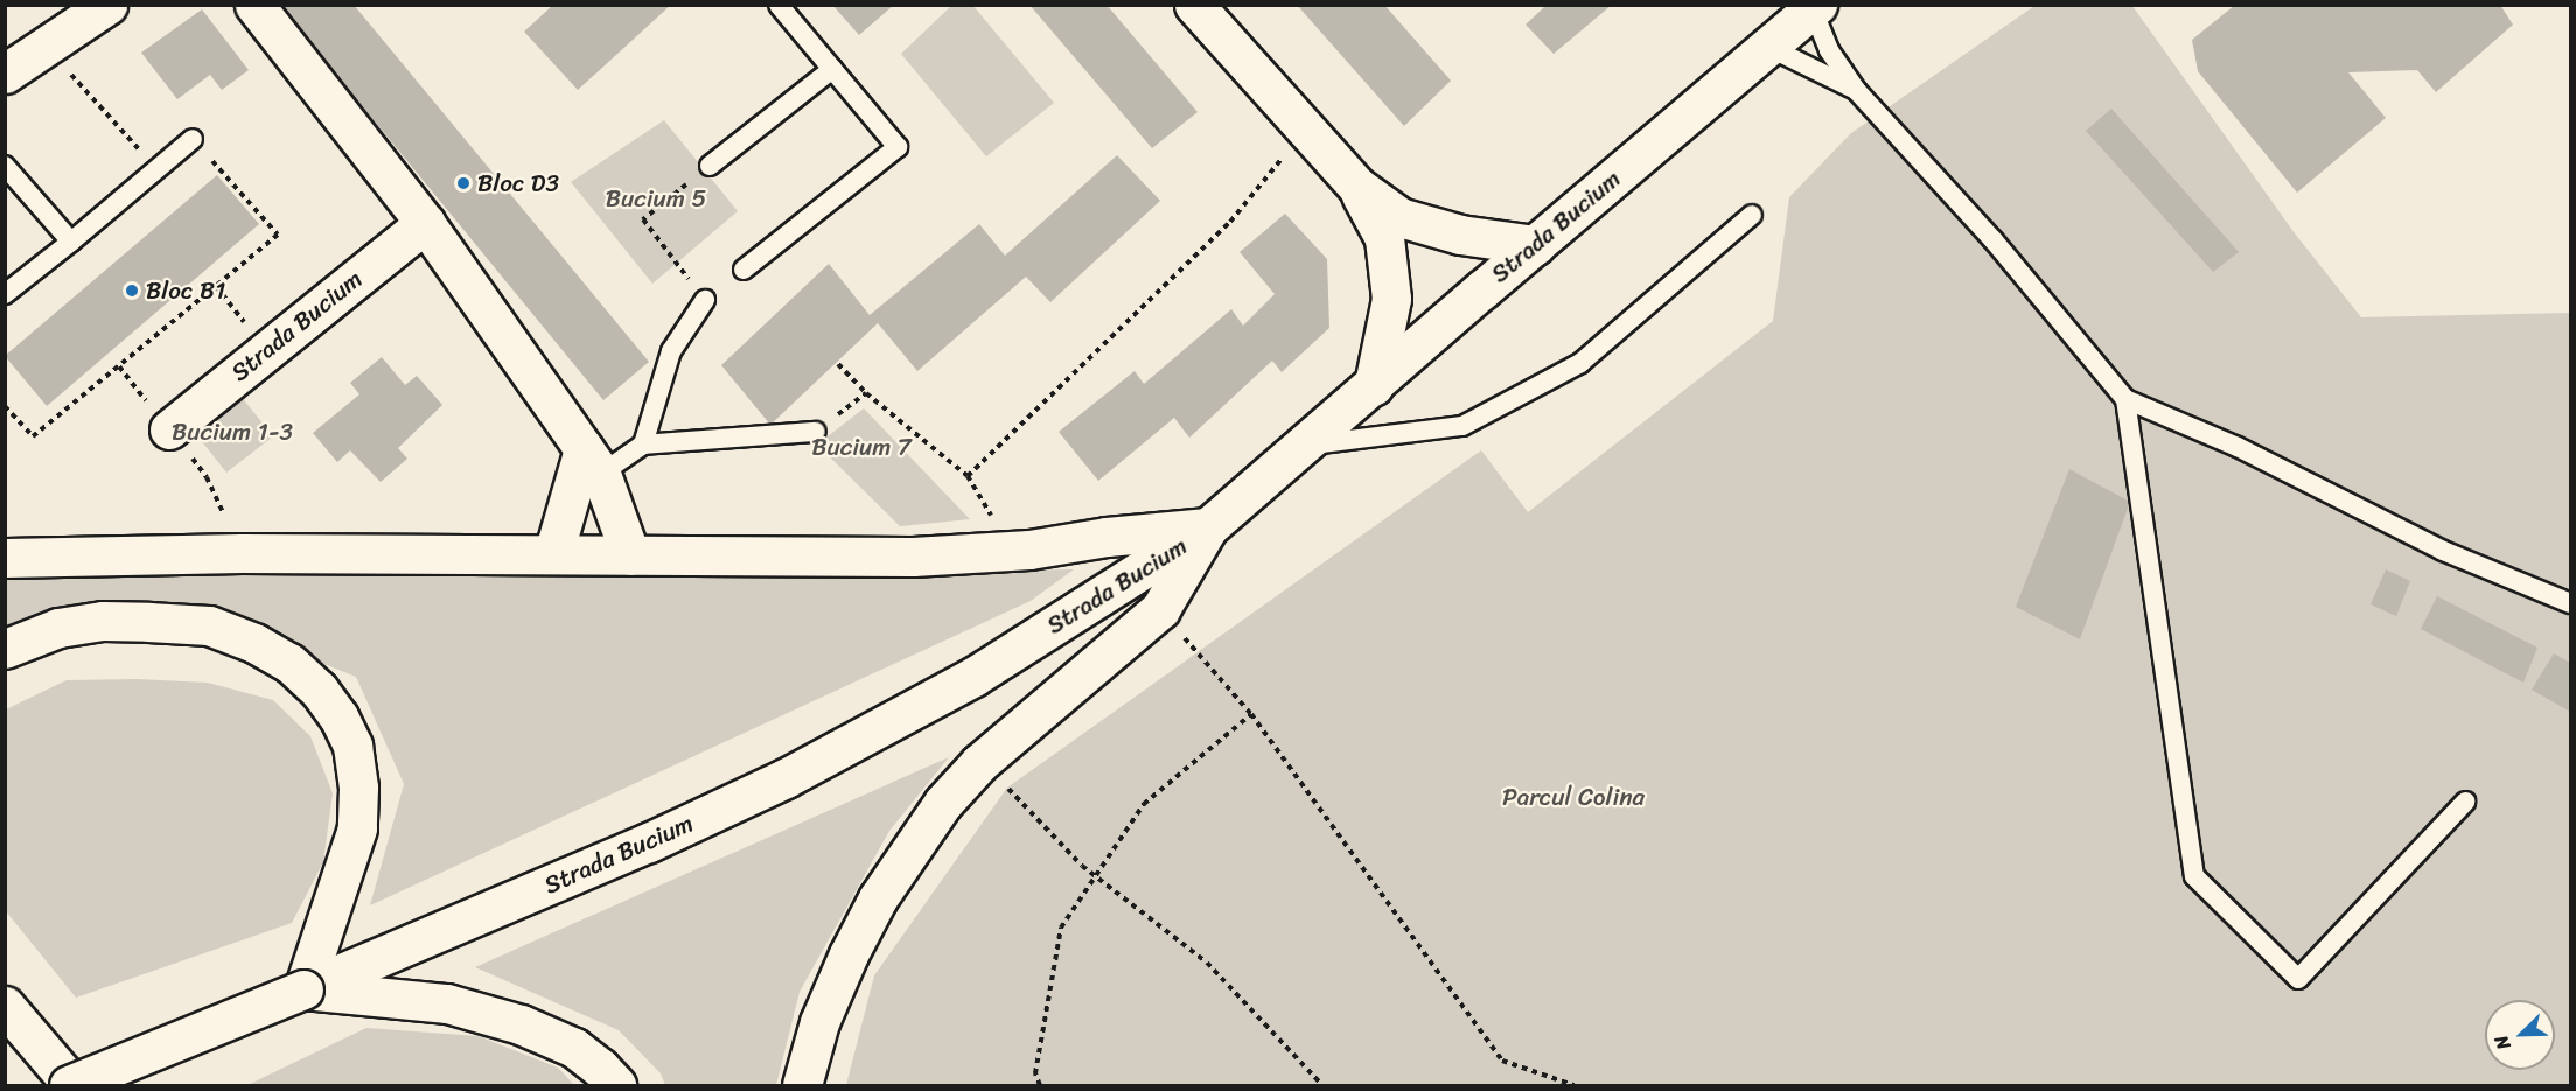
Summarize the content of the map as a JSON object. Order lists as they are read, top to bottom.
{
  "streets": {
    "main road": ["Strada Bucium"]
  },
  "parks": [
    "Bucium 5",
    "Bucium 1-3",
    "Bucium 7",
    "Parcul Colina"
  ],
  "places": ["Bloc D3", "Bloc B1"],
  "north": "bottom left"
}
